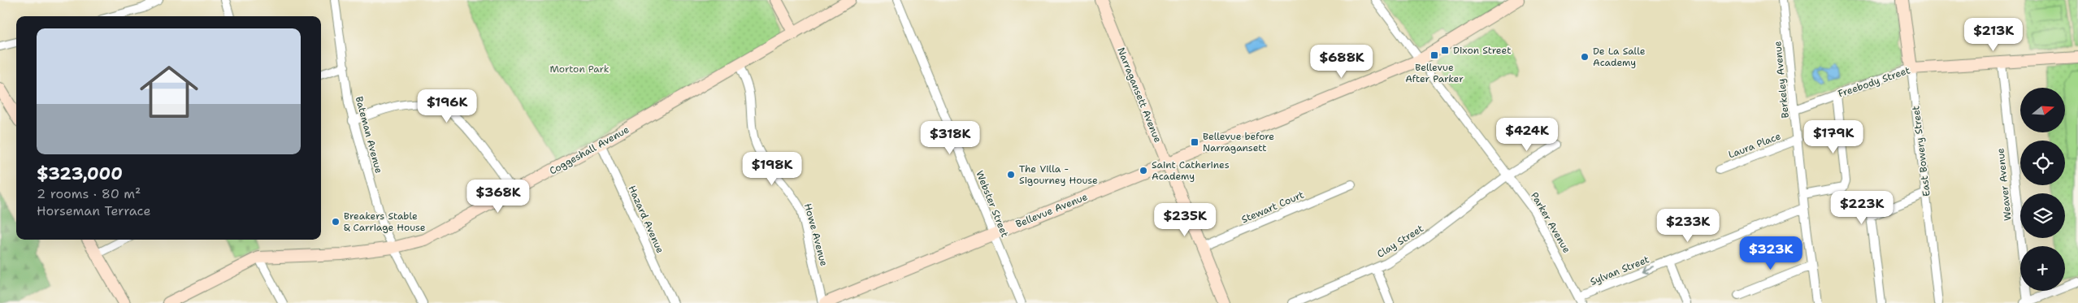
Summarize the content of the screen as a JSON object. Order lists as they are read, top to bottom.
{
  "streets": {
    "street": [
      "Berkeley Avenue",
      "Freebody Street",
      "Narragansett Avenue",
      "Bateman Avenue",
      "Laura Place",
      "Coggeshall Avenue",
      "East Bowery Street",
      "Weaver Avenue",
      "Webster Street",
      "Stewart Court",
      "Bellevue Avenue",
      "Hazard Avenue",
      "Parker Avenue",
      "Howe Avenue",
      "Clay Street",
      "Sylvan Street"
    ]
  },
  "crossings": [
    ["Berkeley Avenue", "Freebody Street"],
    ["Berkeley Avenue", "Laura Place"],
    ["Berkeley Avenue", "Sylvan Street"],
    ["Freebody Street", "East Bowery Street"],
    ["Freebody Street", "Weaver Avenue"],
    ["Narragansett Avenue", "Stewart Court"],
    ["Narragansett Avenue", "Bellevue Avenue"],
    ["Bateman Avenue", "Coggeshall Avenue"],
    ["Coggeshall Avenue", "Hazard Avenue"],
    ["Coggeshall Avenue", "Howe Avenue"],
    ["Webster Street", "Bellevue Avenue"],
    ["Bellevue Avenue", "Parker Avenue"],
    ["Bellevue Avenue", "Howe Avenue"],
    ["Parker Avenue", "Clay Street"],
    ["Parker Avenue", "Sylvan Street"]
  ],
  "one_way": ["Sylvan Street"],
  "parks": ["Morton Park"],
  "places": {
    "transit": ["Dixon Street", "Bellevue After Parker", "Bellevue before Narragansett"],
    "other": [
      "De La Salle Academy",
      "Saint Catherines Academy",
      "The Villa - Sigourney House",
      "Breakers Stable & Carriage House"
    ]
  },
  "north": "right",
  "page": {
    "list": [
      {
        "name": "$323,000",
        "note": "2 rooms · 80 m² · Horseman Terrace"
      }
    ],
    "price": [
      "$213K",
      "$688K",
      "$196K",
      "$424K",
      "$179K",
      "$318K",
      "$198K",
      "$368K",
      "$223K",
      "$235K",
      "$233K",
      "$323K"
    ],
    "map_buttons": "+"
  }
}
